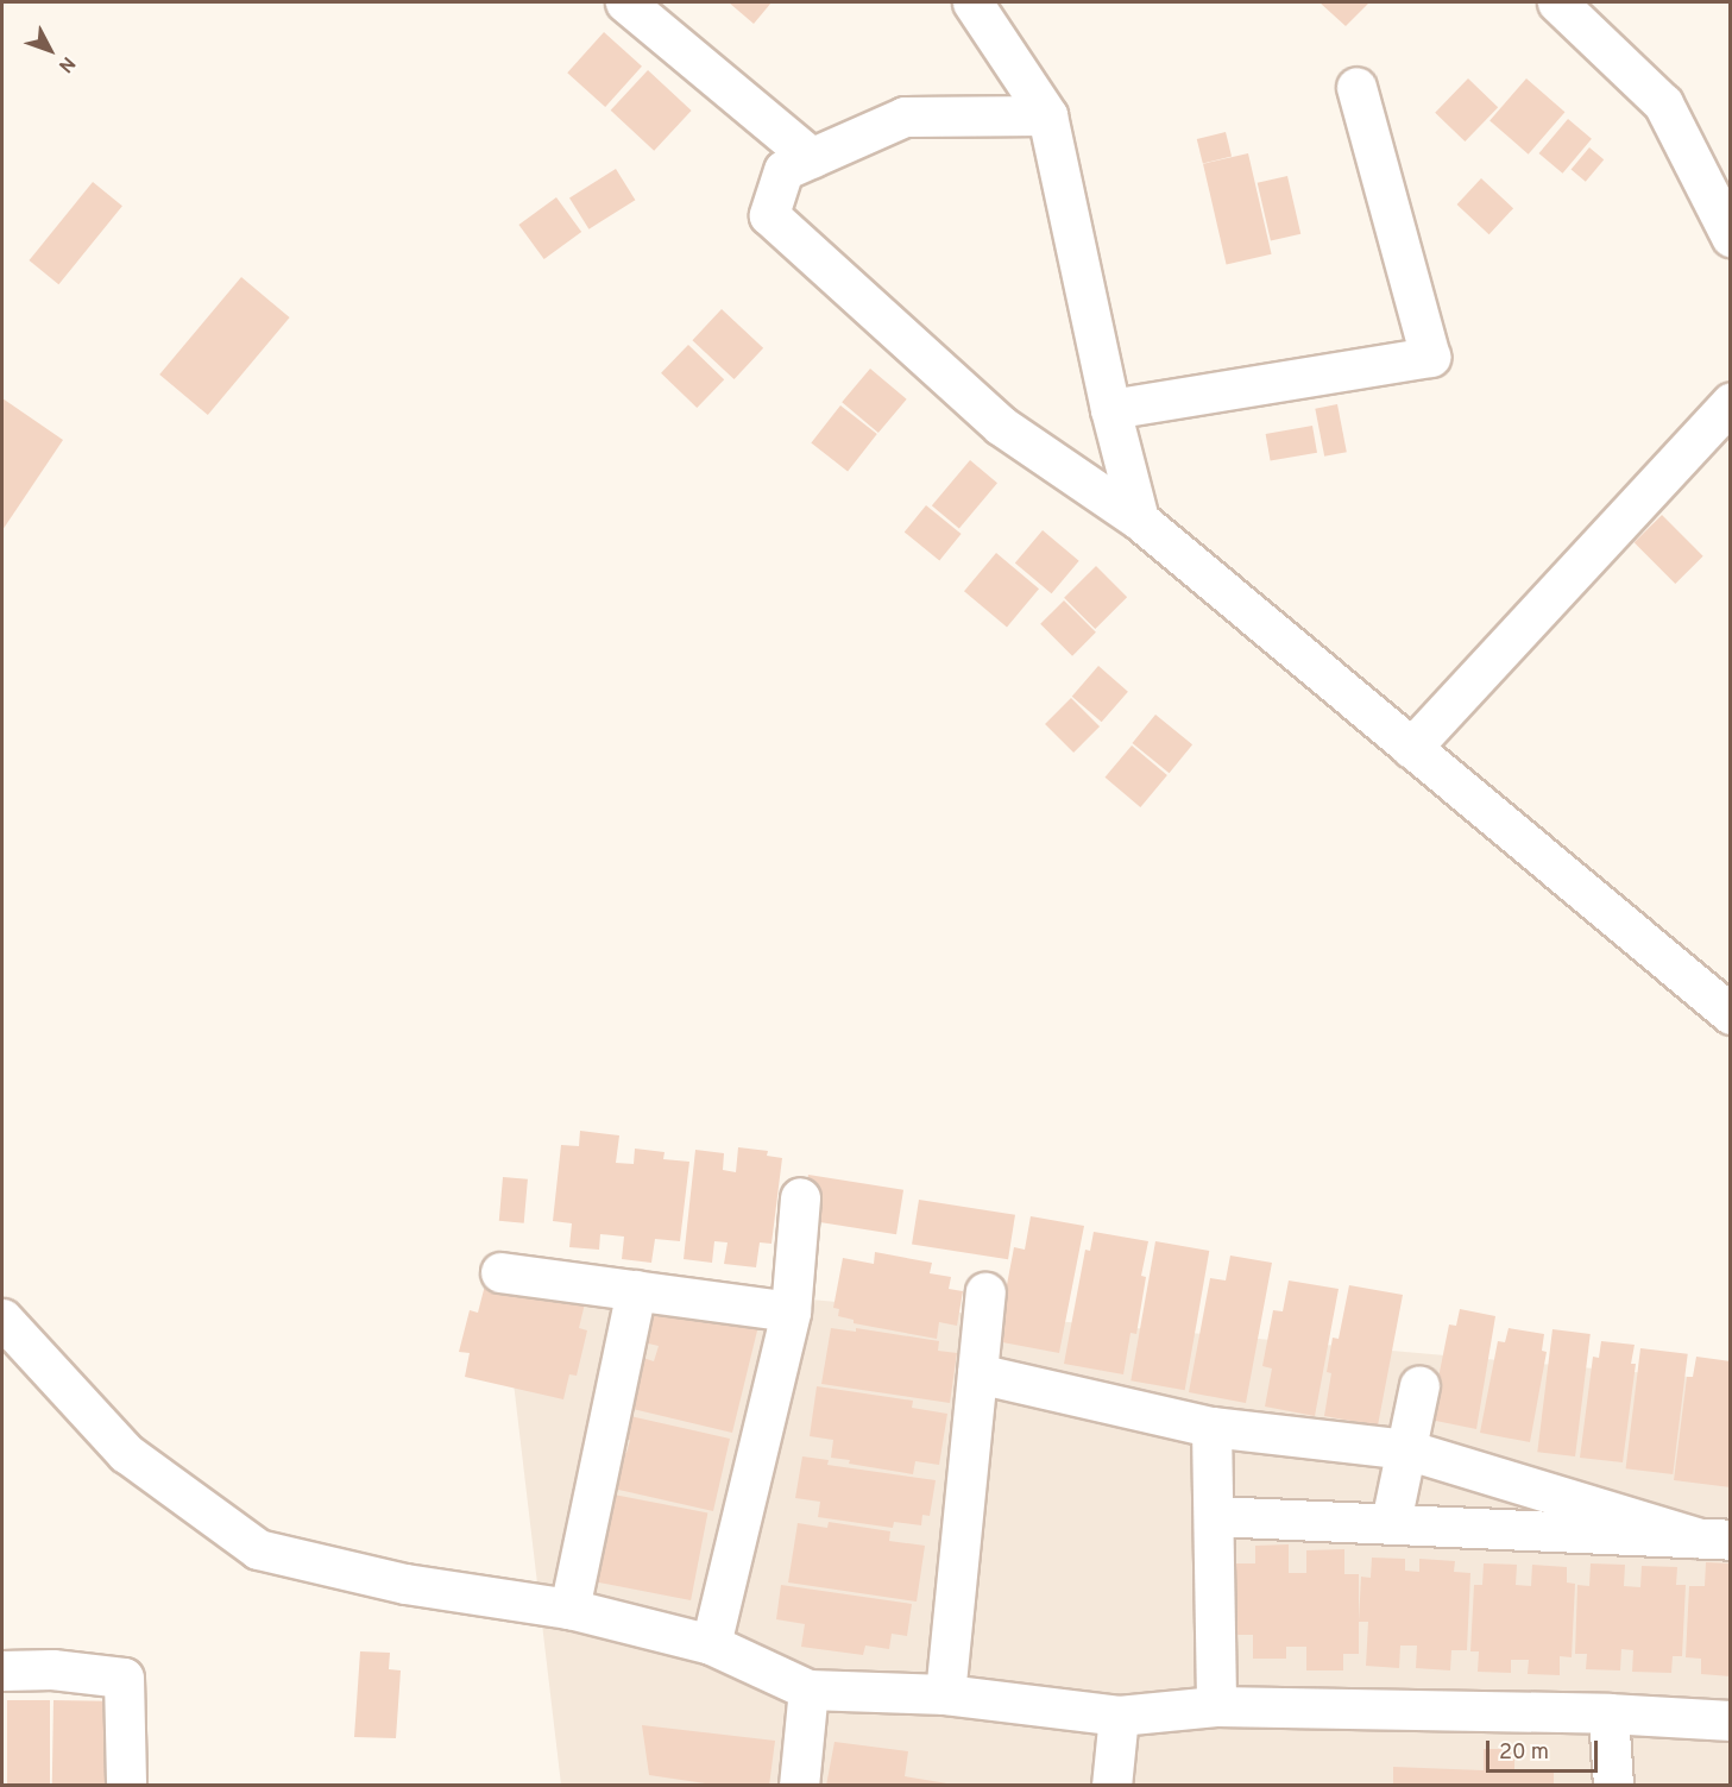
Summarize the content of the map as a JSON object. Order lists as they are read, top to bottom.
{
  "scale_bar": "20 m",
  "north": "bottom right"
}
